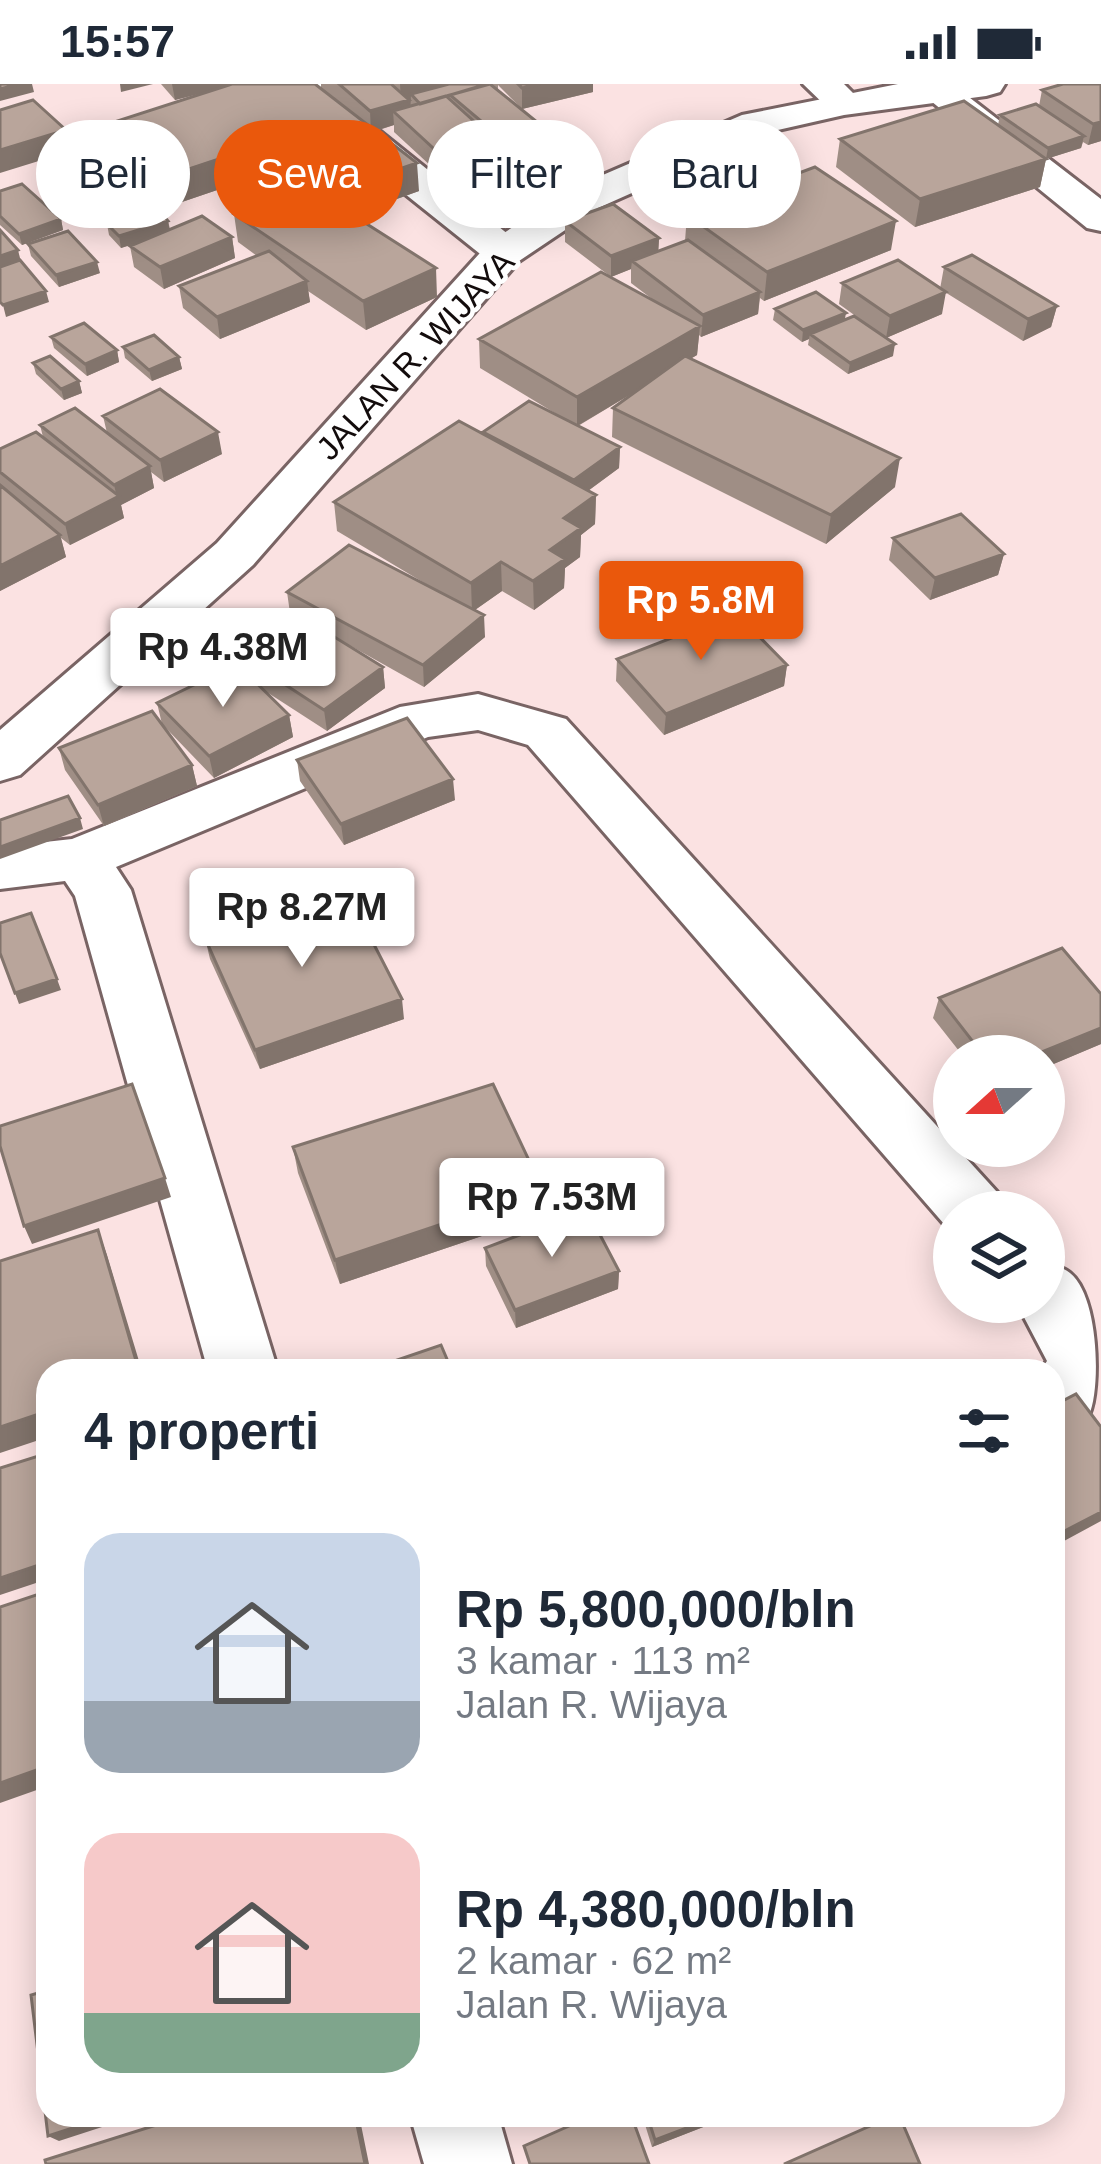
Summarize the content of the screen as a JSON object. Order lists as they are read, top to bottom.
{
  "streets": {
    "street": ["JALAN R. WIJAYA"]
  },
  "north": "left",
  "page": {
    "status": "15:57",
    "chip": [
      "Beli",
      "Sewa",
      "Filter",
      "Baru"
    ],
    "price": [
      "Rp 5.8M",
      "Rp 4.38M",
      "Rp 8.27M",
      "Rp 7.53M"
    ],
    "heading": "4 properti",
    "list": [
      {
        "name": "Rp 5,800,000/bln",
        "note": "3 kamar · 113 m² · Jalan R. Wijaya"
      },
      {
        "name": "Rp 4,380,000/bln",
        "note": "2 kamar · 62 m² · Jalan R. Wijaya"
      }
    ]
  }
}
